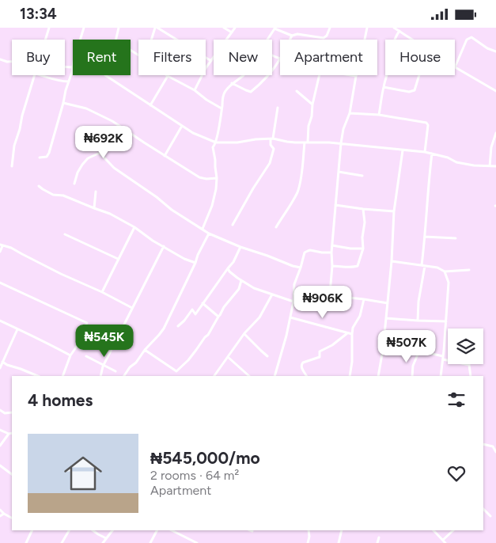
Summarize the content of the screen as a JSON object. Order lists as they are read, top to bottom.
{
  "page": {
    "status": "13:34",
    "chip": [
      "Buy",
      "Rent",
      "Filters",
      "New",
      "Apartment",
      "House"
    ],
    "price": [
      "₦692K",
      "₦906K",
      "₦545K",
      "₦507K"
    ],
    "heading": "4 homes",
    "list": [
      {
        "name": "₦545,000/mo",
        "note": "2 rooms · 64 m² · Apartment"
      }
    ]
  }
}
